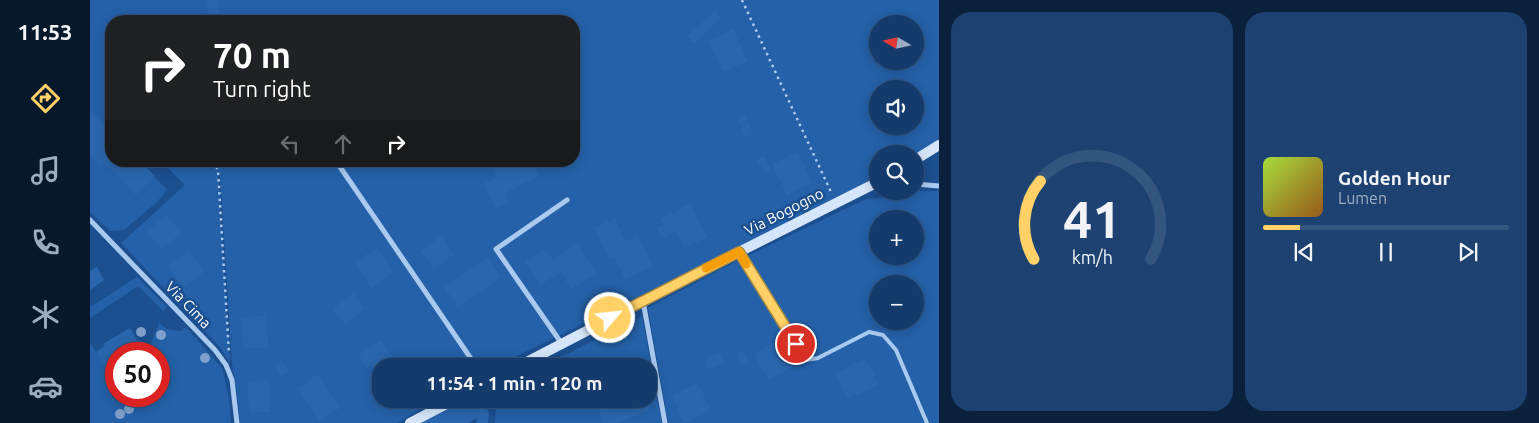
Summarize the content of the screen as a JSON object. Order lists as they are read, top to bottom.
{
  "streets": {
    "main road": ["Via Bogogno"],
    "street": ["Via Cima"]
  },
  "north": "left",
  "page": {
    "tabs": "11:53",
    "map_buttons": ["+", "−"],
    "turn": ["70 m", "Turn right"],
    "song": ["Golden Hour", "Lumen"],
    "limit": "50",
    "trip": "11:54 · 1 min · 120 m",
    "gauge": ["41", "km/h"]
  }
}
